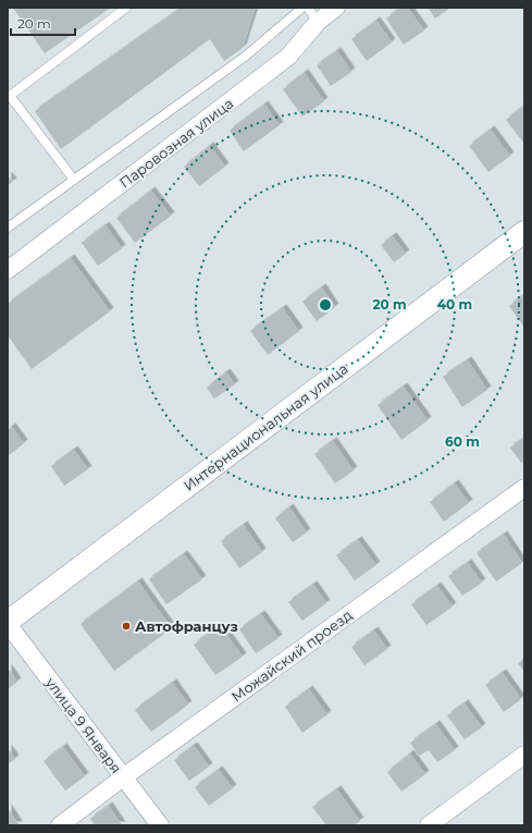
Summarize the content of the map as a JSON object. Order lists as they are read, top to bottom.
{
  "streets": {
    "street": [
      "Паровозная улица",
      "Интернациональная улица",
      "Можайский проезд",
      "улица 9 Января"
    ]
  },
  "crossings": [
    ["Интернациональная улица", "улица 9 Января"],
    ["Можайский проезд", "улица 9 Января"]
  ],
  "places": ["Автофранцуз"],
  "scale_bar": "20 m",
  "rings": ["20 m", "40 m", "60 m"]
}
